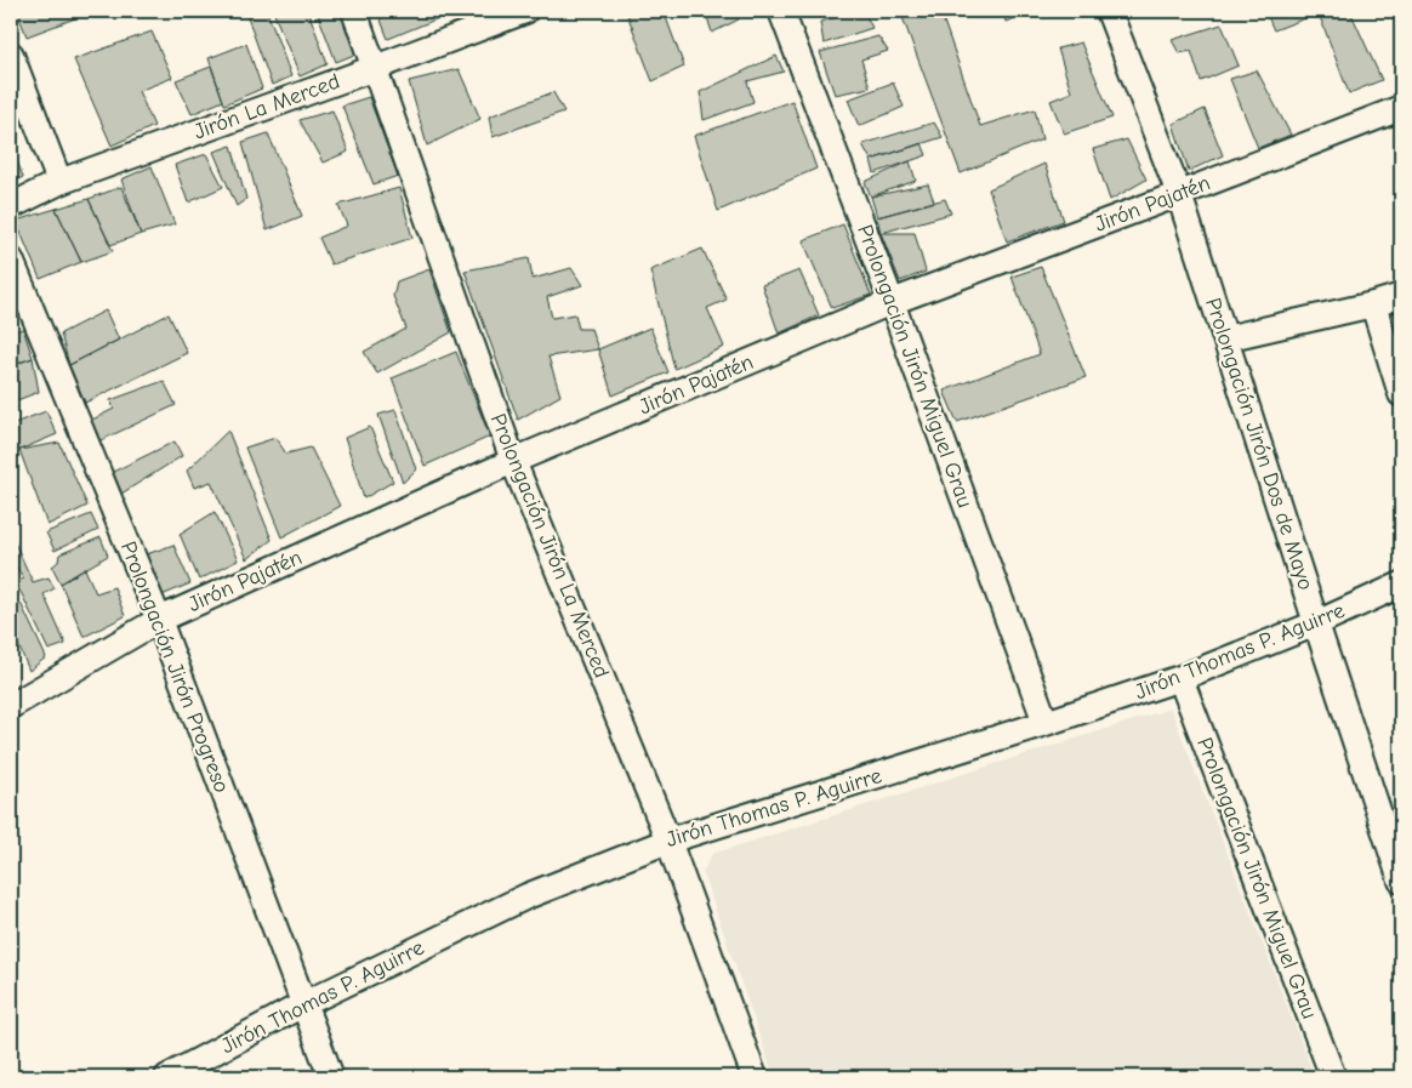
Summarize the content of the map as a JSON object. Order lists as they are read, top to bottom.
{
  "streets": {
    "street": [
      "Jirón La Merced",
      "Jirón Pajatén",
      "Prolongación Jirón Miguel Grau",
      "Prolongación Jirón Dos de Mayo",
      "Prolongación Jirón La Merced",
      "Jirón Thomas P. Aguirre",
      "Prolongación Jirón Progreso"
    ]
  },
  "crossings": [
    ["Jirón La Merced", "Prolongación Jirón La Merced"],
    ["Jirón Pajatén", "Prolongación Jirón Miguel Grau"],
    ["Jirón Pajatén", "Prolongación Jirón Dos de Mayo"],
    ["Jirón Pajatén", "Prolongación Jirón La Merced"],
    ["Jirón Pajatén", "Prolongación Jirón Progreso"],
    ["Prolongación Jirón Miguel Grau", "Jirón Thomas P. Aguirre"],
    ["Prolongación Jirón Dos de Mayo", "Jirón Thomas P. Aguirre"],
    ["Prolongación Jirón La Merced", "Jirón Thomas P. Aguirre"],
    ["Jirón Thomas P. Aguirre", "Prolongación Jirón Progreso"]
  ]
}
